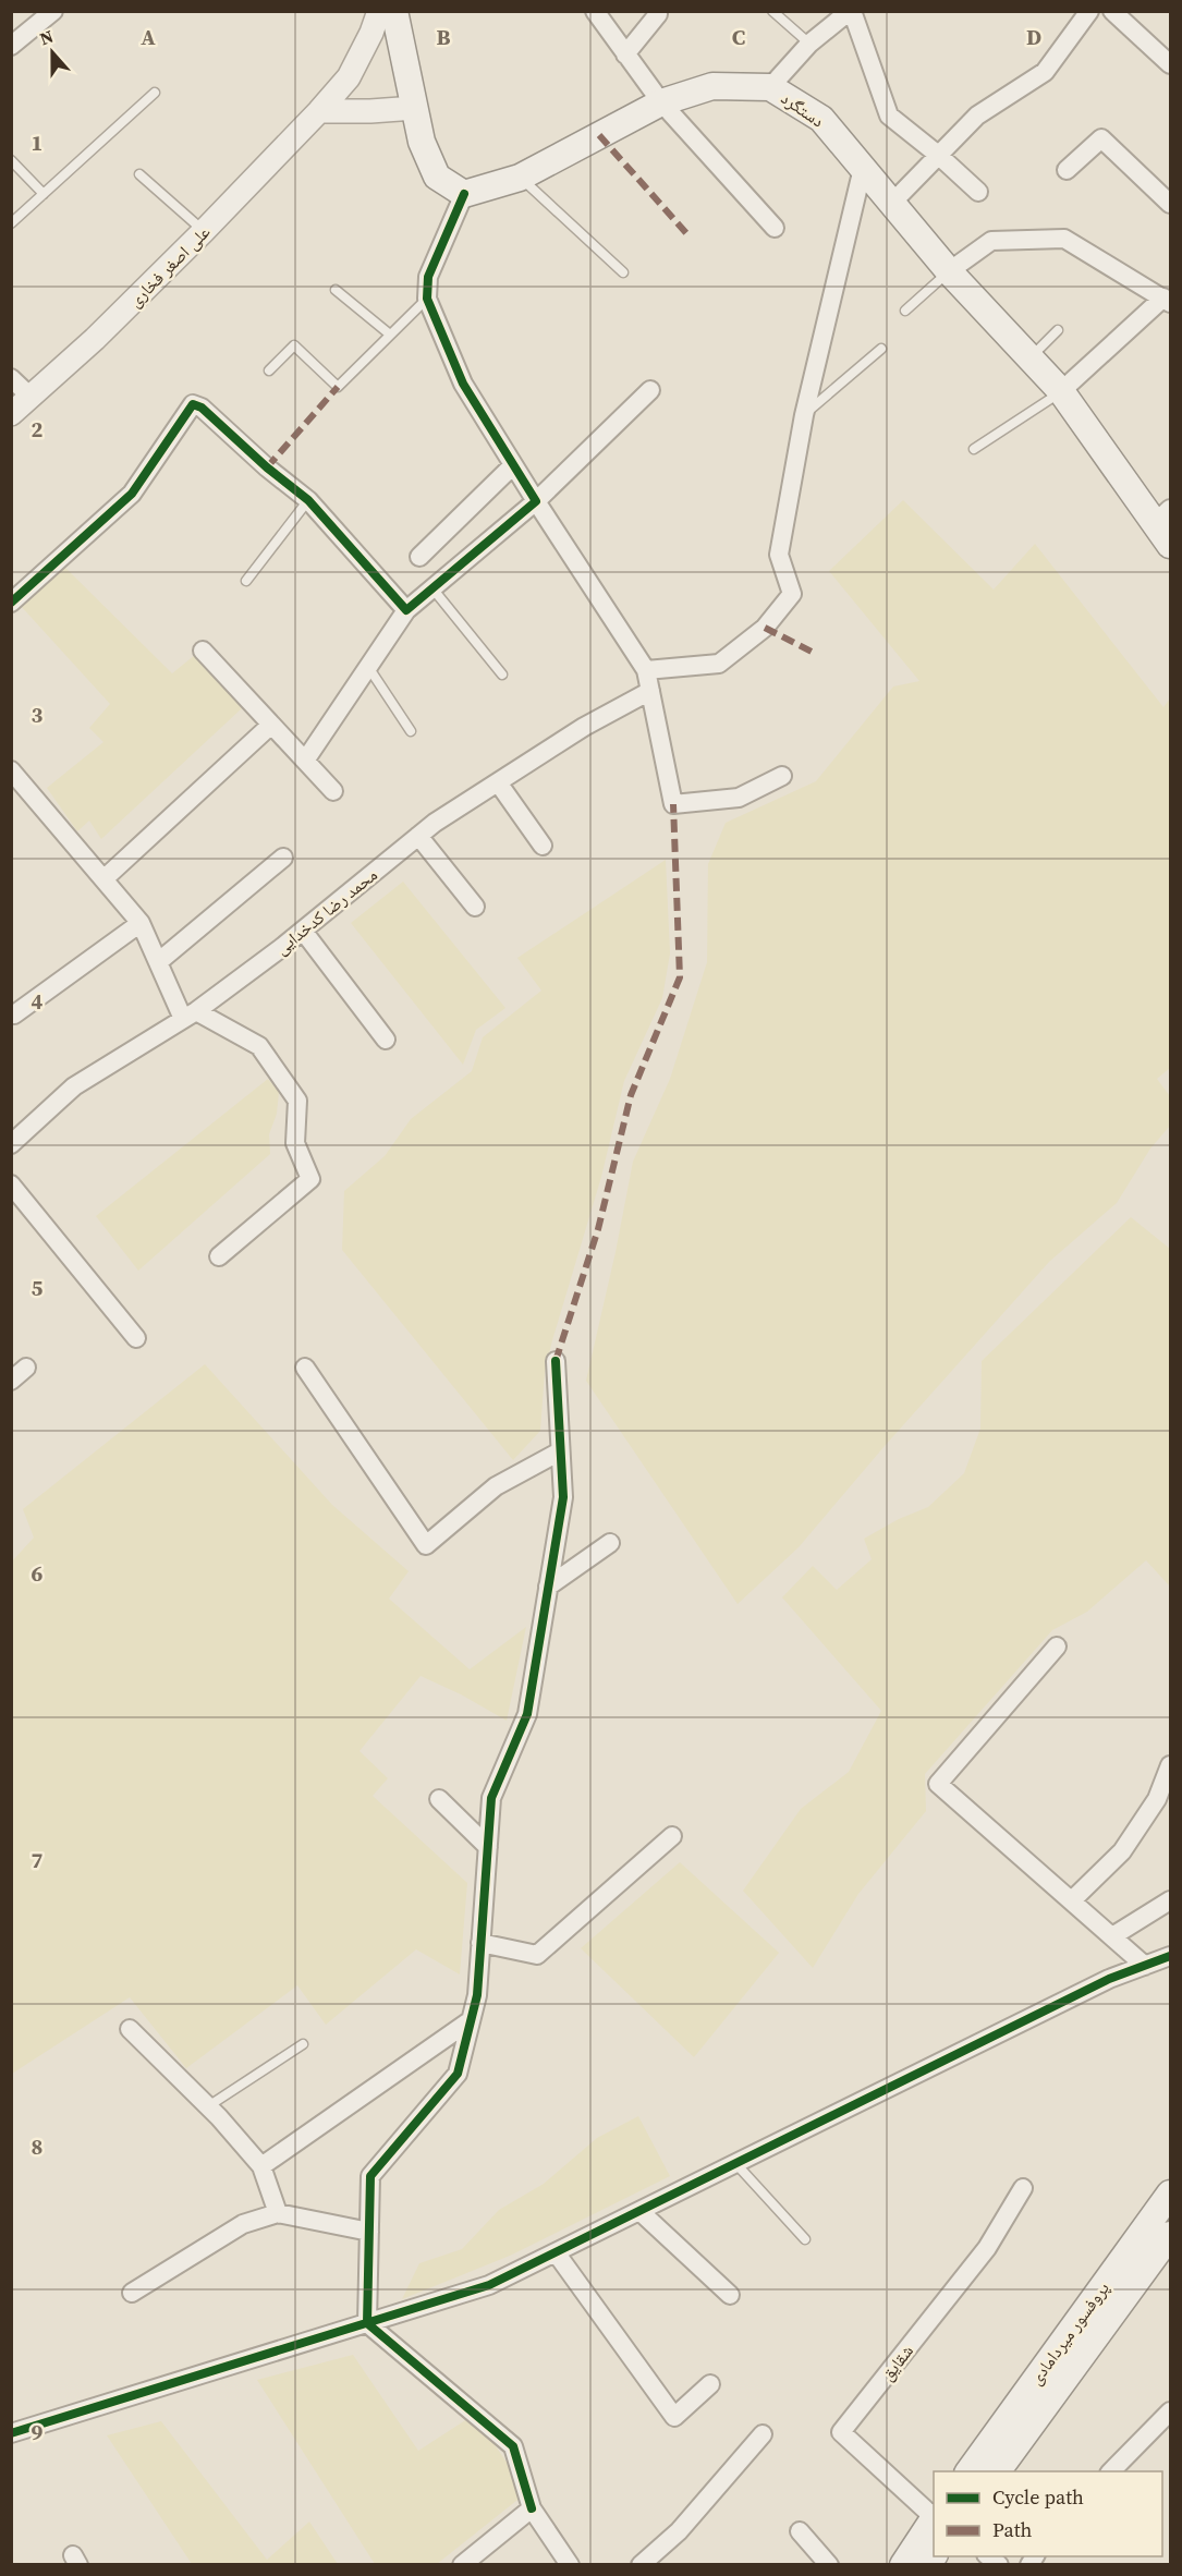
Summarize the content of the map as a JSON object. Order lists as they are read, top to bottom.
{
  "streets": {
    "main road": ["دستگرد", "پروفسور میردامادی"],
    "street": ["علی اصغر فخاری", "محمد رضا کدخدایی", "شقایق"]
  },
  "legend": ["Cycle path", "Path"],
  "north": "top",
  "grid": {
    "columns": [
      "A",
      "B",
      "C",
      "D"
    ],
    "rows": [
      "1",
      "2",
      "3",
      "4",
      "5",
      "6",
      "7",
      "8",
      "9"
    ]
  }
}
